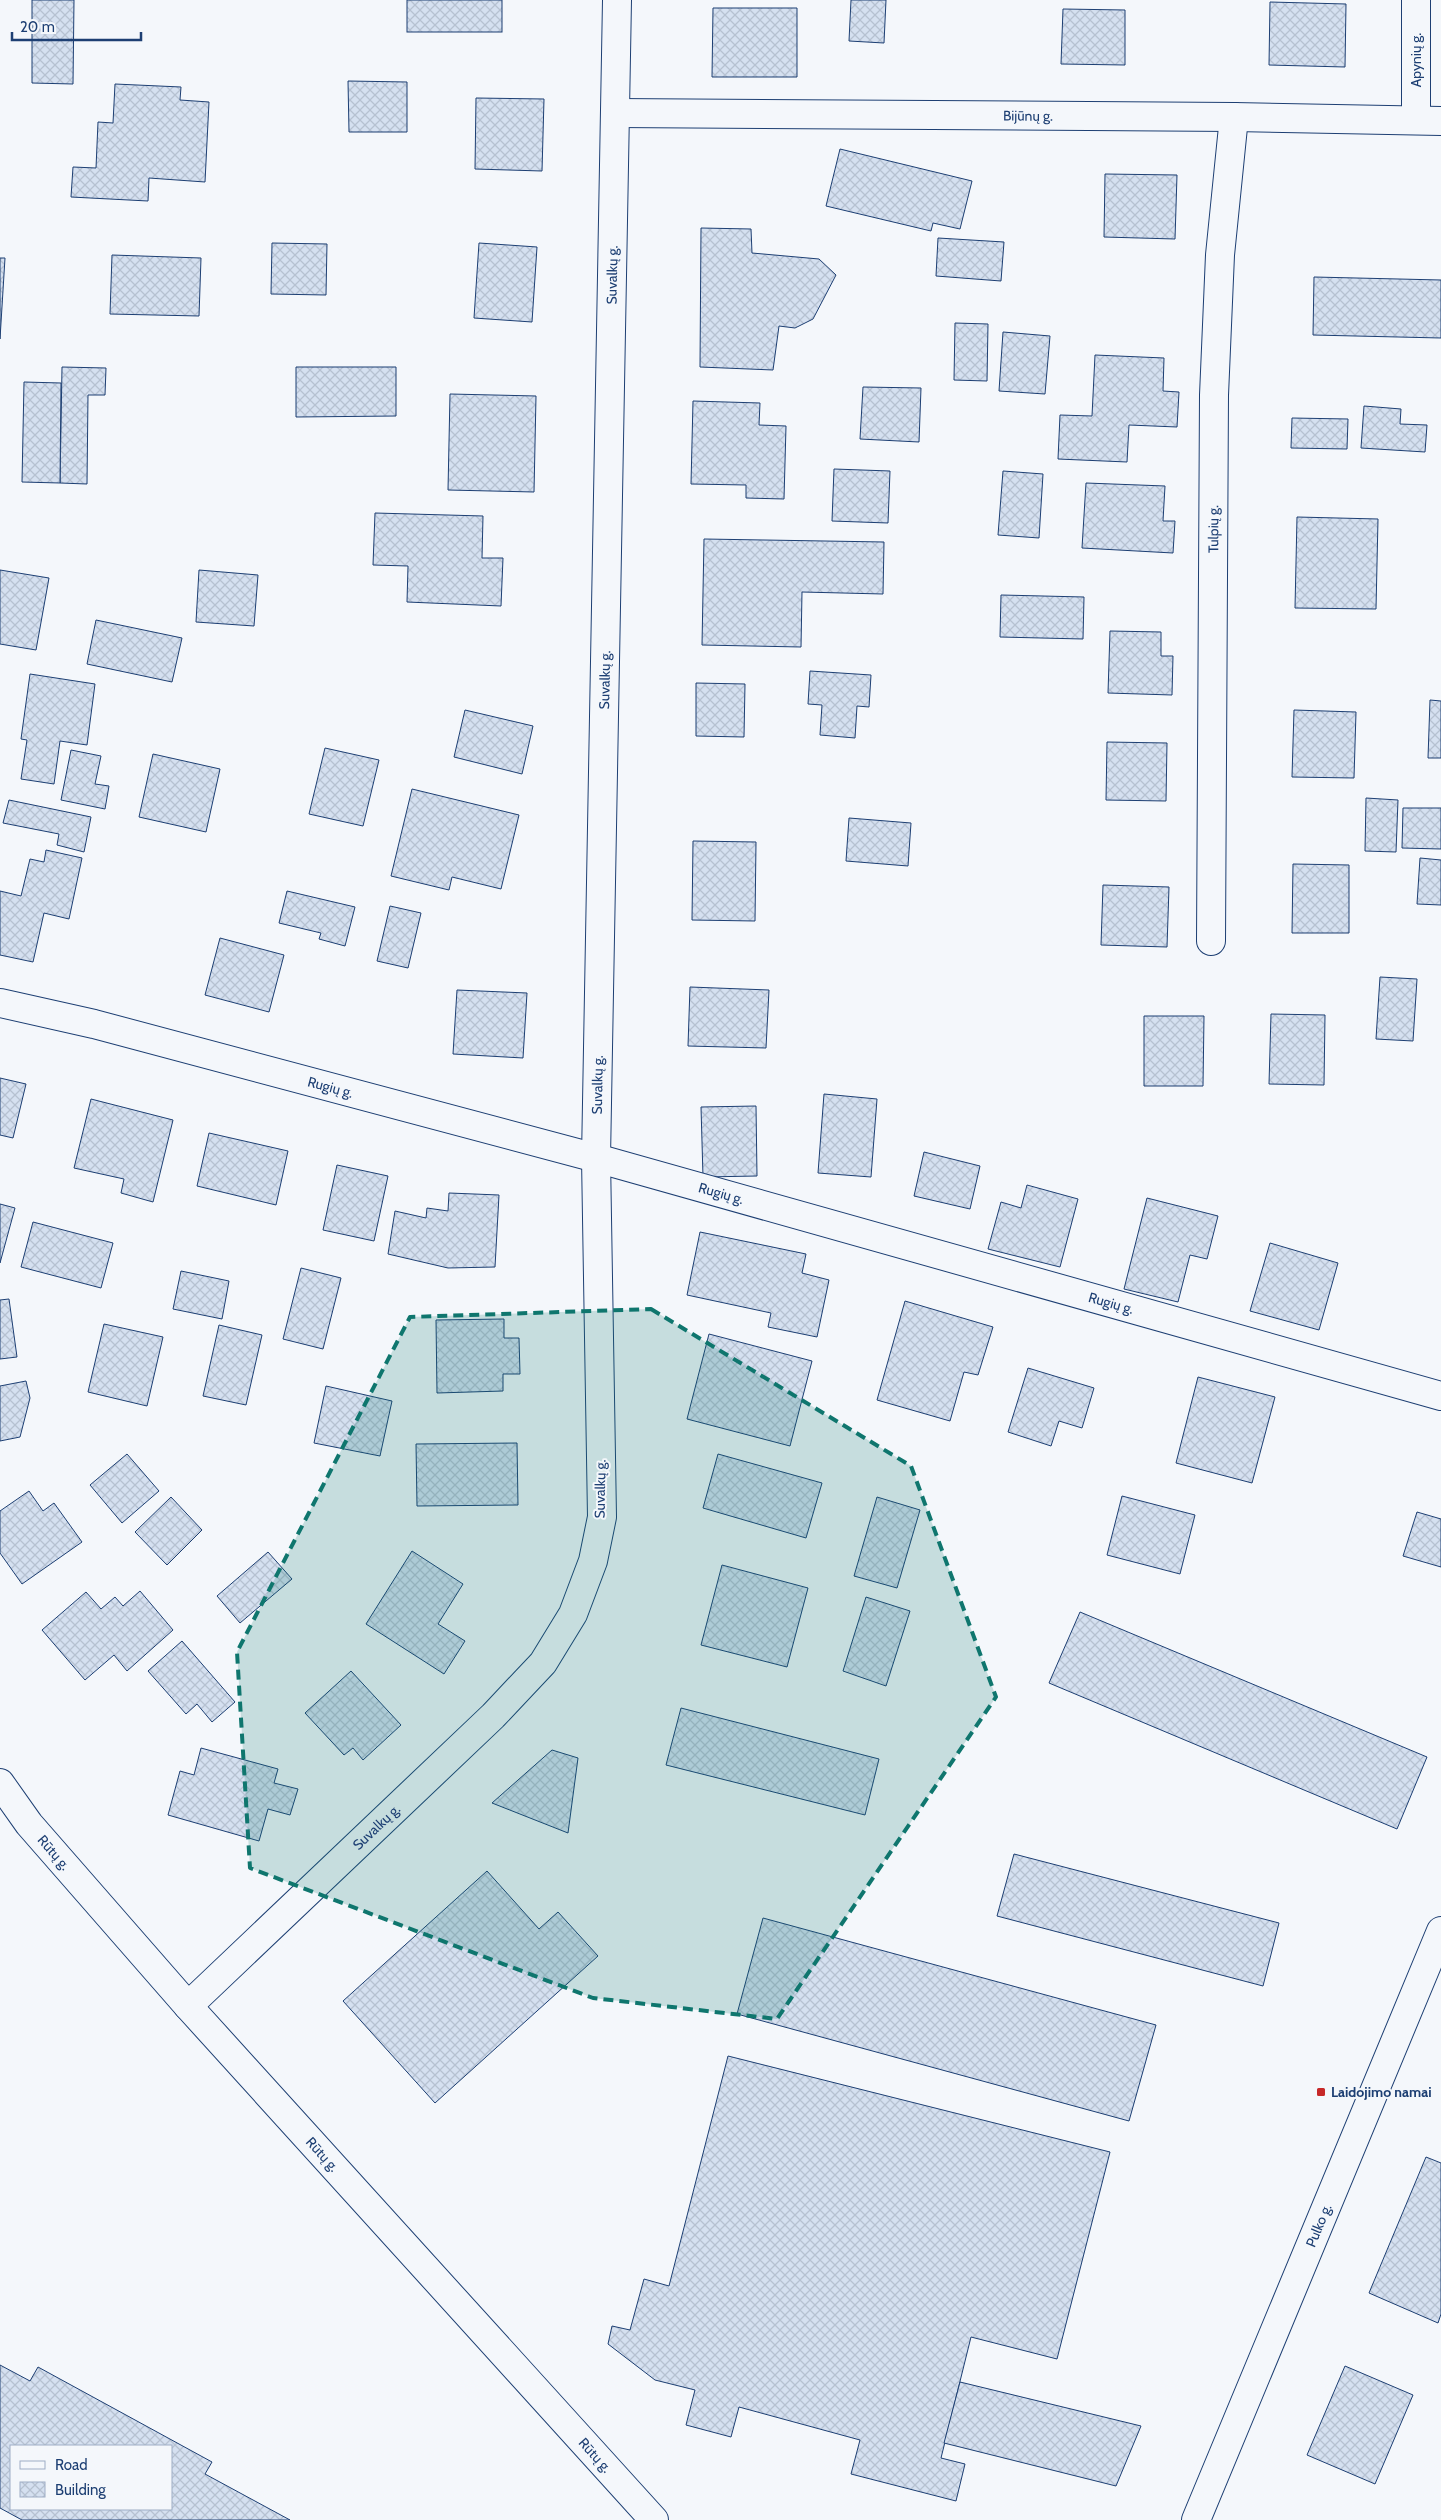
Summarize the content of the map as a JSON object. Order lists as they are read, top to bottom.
{
  "streets": {
    "street": [
      "Apynių g.",
      "Bijūnų g.",
      "Suvalkų g.",
      "Tulpių g.",
      "Rugių g.",
      "Rūtų g.",
      "Pulko g."
    ]
  },
  "crossings": [
    ["Apynių g.", "Bijūnų g."],
    ["Bijūnų g.", "Suvalkų g."],
    ["Bijūnų g.", "Tulpių g."],
    ["Suvalkų g.", "Rugių g."],
    ["Suvalkų g.", "Rūtų g."]
  ],
  "places": {
    "transit": ["Laidojimo namai"]
  },
  "legend": ["Road", "Building"],
  "scale_bar": "20 m"
}
